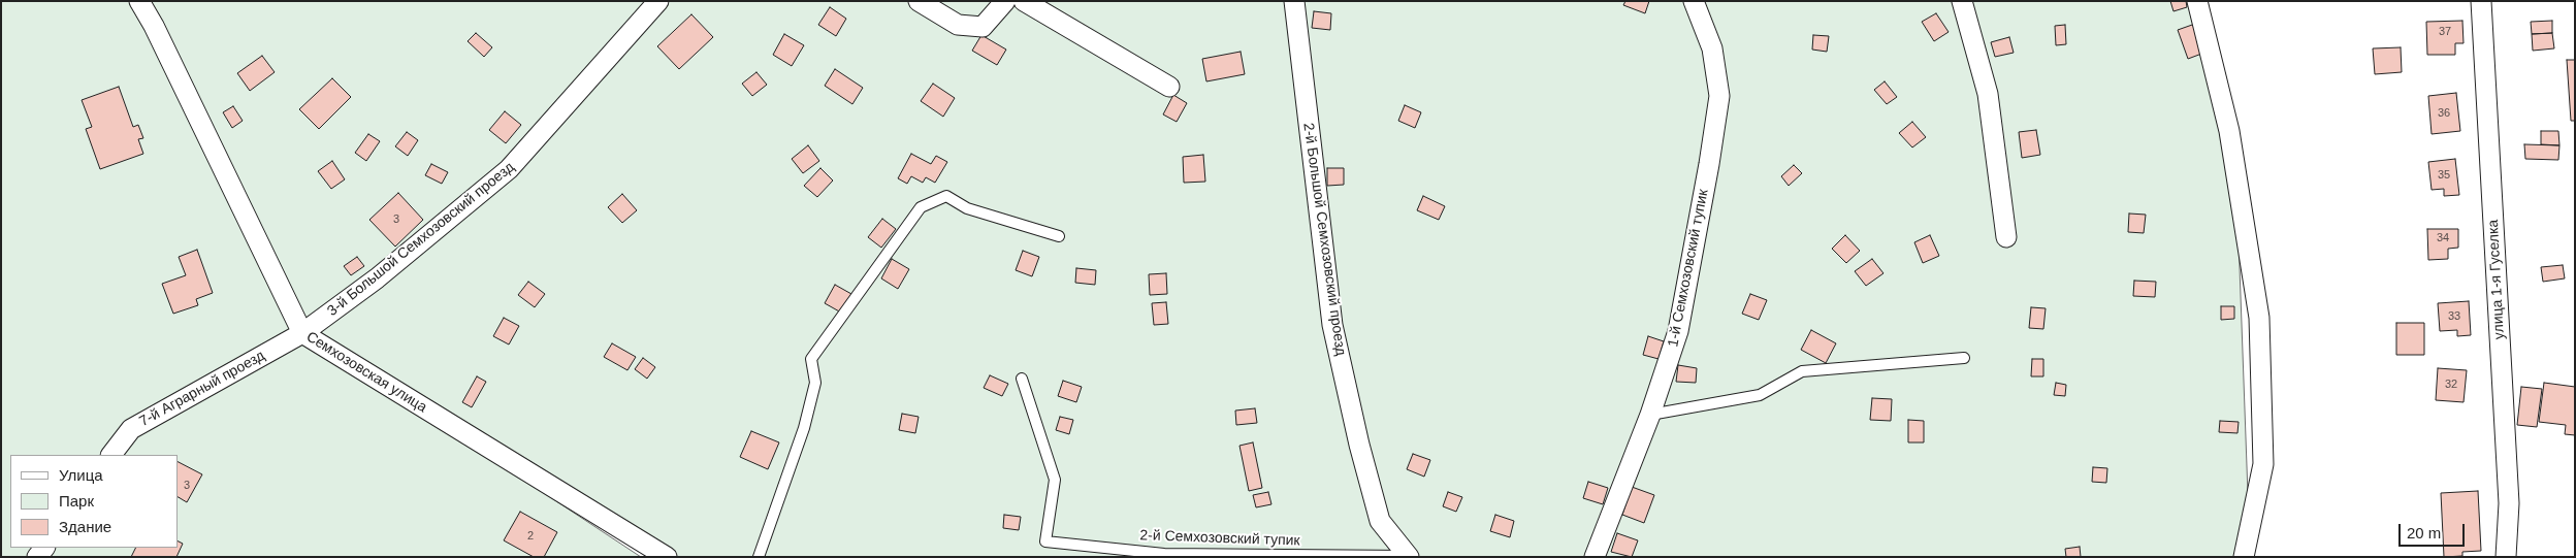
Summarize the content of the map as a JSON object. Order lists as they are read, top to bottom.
{
  "streets": {
    "street": [
      "3-й Большой Семхозовский проезд",
      "2-й Большой Семхозовский проезд",
      "1-й Семхозовский тупик",
      "улица 1-я Гуселка",
      "Семхозовская улица",
      "7-й Аграрный проезд"
    ],
    "lane": ["2-й Семхозовский тупик"]
  },
  "crossings": [
    ["3-й Большой Семхозовский проезд", "Семхозовская улица"],
    ["3-й Большой Семхозовский проезд", "7-й Аграрный проезд"],
    ["2-й Большой Семхозовский проезд", "2-й Семхозовский тупик"],
    ["Семхозовская улица", "7-й Аграрный проезд"]
  ],
  "house_numbers": [
    "37",
    "36",
    "35",
    "3",
    "34",
    "33",
    "32",
    "3",
    "2"
  ],
  "legend": ["Улица", "Парк", "Здание"],
  "scale_bar": "20 m"
}
